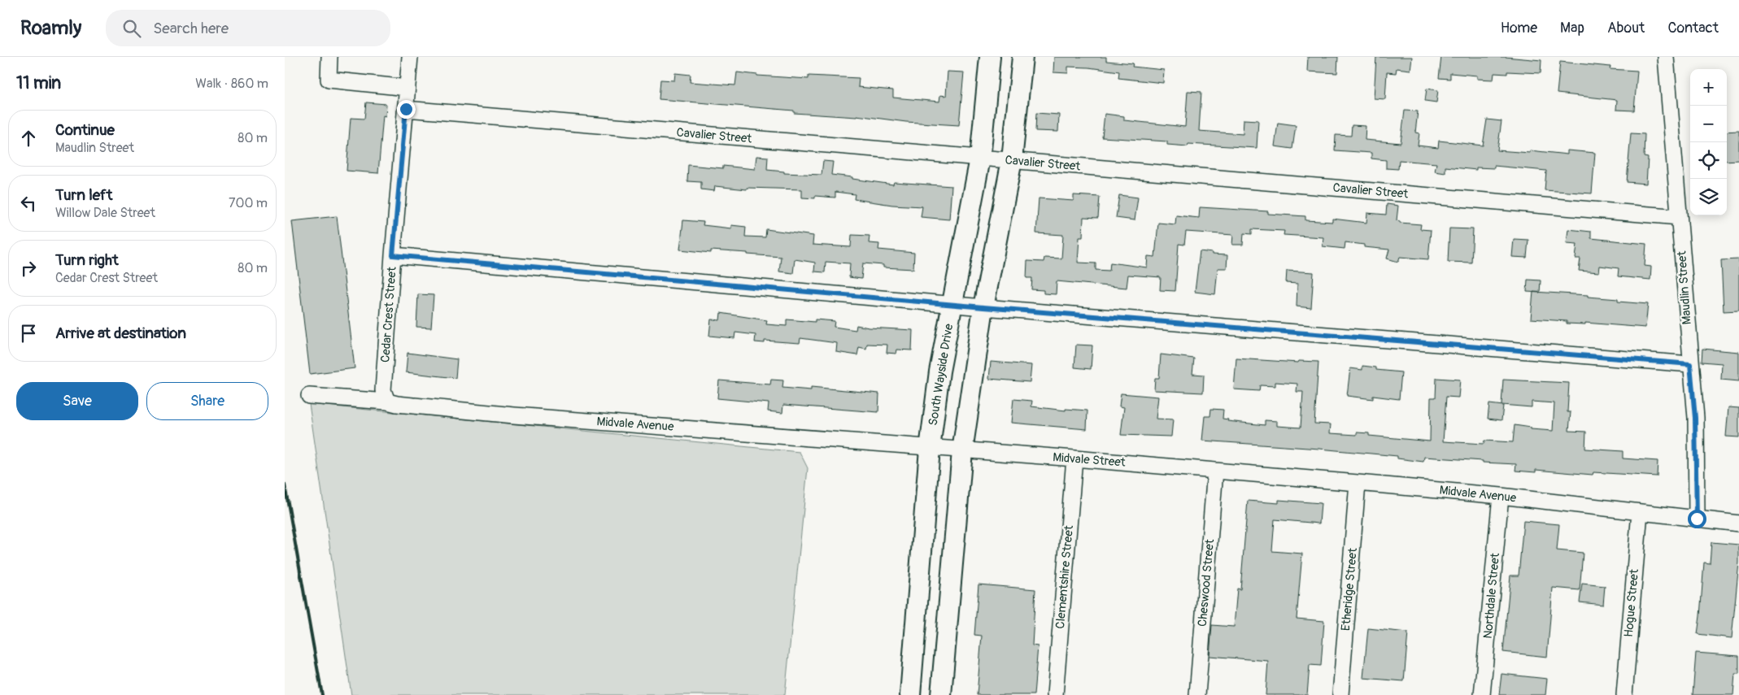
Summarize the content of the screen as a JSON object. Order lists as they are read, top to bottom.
{
  "streets": {
    "main road": ["South Wayside Drive"],
    "street": [
      "Cavalier Street",
      "Maudlin Street",
      "Cedar Crest Street",
      "Midvale Avenue",
      "Midvale Street",
      "Clementshire Street",
      "Cheswood Street",
      "Etheridge Street",
      "Northdale Street",
      "Hogue Street"
    ]
  },
  "crossings": [
    ["Cavalier Street", "Maudlin Street"],
    ["Cavalier Street", "Cedar Crest Street"],
    ["Cavalier Street", "South Wayside Drive"],
    ["Maudlin Street", "Midvale Avenue"],
    ["Cedar Crest Street", "Midvale Avenue"],
    ["South Wayside Drive", "Midvale Avenue"],
    ["Midvale Avenue", "Midvale Street"],
    ["Midvale Avenue", "Cheswood Street"],
    ["Midvale Avenue", "Etheridge Street"],
    ["Midvale Avenue", "Northdale Street"],
    ["Midvale Avenue", "Hogue Street"],
    ["Midvale Street", "Clementshire Street"],
    ["Midvale Street", "Cheswood Street"]
  ],
  "page": {
    "header": "Roamly",
    "search": "Search here",
    "nav": [
      "Home",
      "Map",
      "About",
      "Contact"
    ],
    "heading": ["11 min", "Walk · 860 m"],
    "map_buttons": ["+", "−"],
    "list": [
      ["Continue", "Maudlin Street", "80 m"],
      ["Turn left", "Willow Dale Street", "700 m"],
      ["Turn right", "Cedar Crest Street", "80 m"],
      "Arrive at destination"
    ],
    "buttons": ["Save", "Share"]
  }
}
